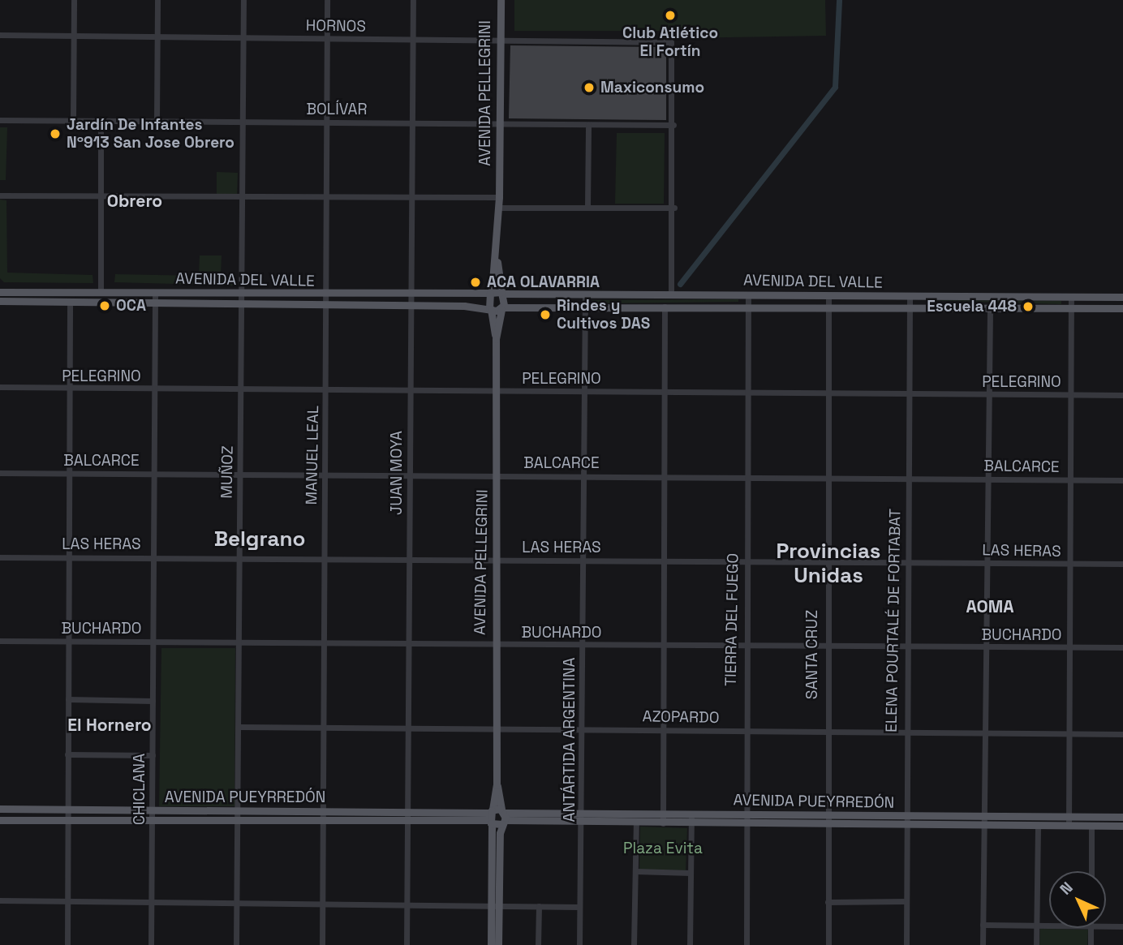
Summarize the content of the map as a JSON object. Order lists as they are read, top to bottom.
{
  "streets": {
    "main road": ["AVENIDA PELLEGRINI", "AVENIDA DEL VALLE", "AVENIDA PUEYRREDÓN"],
    "street": [
      "HORNOS",
      "BOLÍVAR",
      "PELEGRINO",
      "MANUEL LEAL",
      "BALCARCE",
      "MUÑOZ",
      "JUAN MOYA",
      "LAS HERAS",
      "TIERRA DEL FUEGO",
      "ELENA POURTALÉ DE FORTABAT",
      "BUCHARDO",
      "SANTA CRUZ",
      "AZOPARDO",
      "ANTÁRTIDA ARGENTINA",
      "CHICLANA"
    ]
  },
  "crossings": [
    ["HORNOS", "AVENIDA PELLEGRINI"],
    ["HORNOS", "BOLÍVAR"],
    ["HORNOS", "MANUEL LEAL"],
    ["HORNOS", "MUÑOZ"],
    ["HORNOS", "JUAN MOYA"],
    ["AVENIDA PELLEGRINI", "BOLÍVAR"],
    ["AVENIDA PELLEGRINI", "AVENIDA DEL VALLE"],
    ["AVENIDA PELLEGRINI", "PELEGRINO"],
    ["AVENIDA PELLEGRINI", "BALCARCE"],
    ["AVENIDA PELLEGRINI", "LAS HERAS"],
    ["AVENIDA PELLEGRINI", "BUCHARDO"],
    ["AVENIDA PELLEGRINI", "AZOPARDO"],
    ["AVENIDA PELLEGRINI", "AVENIDA PUEYRREDÓN"],
    ["BOLÍVAR", "MANUEL LEAL"],
    ["BOLÍVAR", "MUÑOZ"],
    ["BOLÍVAR", "JUAN MOYA"],
    ["AVENIDA DEL VALLE", "MANUEL LEAL"],
    ["AVENIDA DEL VALLE", "MUÑOZ"],
    ["AVENIDA DEL VALLE", "JUAN MOYA"],
    ["AVENIDA DEL VALLE", "TIERRA DEL FUEGO"],
    ["AVENIDA DEL VALLE", "ELENA POURTALÉ DE FORTABAT"],
    ["AVENIDA DEL VALLE", "SANTA CRUZ"],
    ["AVENIDA DEL VALLE", "ANTÁRTIDA ARGENTINA"],
    ["AVENIDA DEL VALLE", "CHICLANA"],
    ["PELEGRINO", "MANUEL LEAL"],
    ["PELEGRINO", "MUÑOZ"],
    ["PELEGRINO", "JUAN MOYA"],
    ["PELEGRINO", "TIERRA DEL FUEGO"],
    ["PELEGRINO", "ELENA POURTALÉ DE FORTABAT"],
    ["PELEGRINO", "SANTA CRUZ"],
    ["PELEGRINO", "ANTÁRTIDA ARGENTINA"],
    ["PELEGRINO", "CHICLANA"],
    ["MANUEL LEAL", "BALCARCE"],
    ["MANUEL LEAL", "LAS HERAS"],
    ["MANUEL LEAL", "BUCHARDO"],
    ["MANUEL LEAL", "AZOPARDO"],
    ["MANUEL LEAL", "AVENIDA PUEYRREDÓN"],
    ["BALCARCE", "MUÑOZ"],
    ["BALCARCE", "JUAN MOYA"],
    ["BALCARCE", "TIERRA DEL FUEGO"],
    ["BALCARCE", "ELENA POURTALÉ DE FORTABAT"],
    ["BALCARCE", "SANTA CRUZ"],
    ["BALCARCE", "ANTÁRTIDA ARGENTINA"],
    ["BALCARCE", "CHICLANA"],
    ["MUÑOZ", "LAS HERAS"],
    ["MUÑOZ", "BUCHARDO"],
    ["MUÑOZ", "AZOPARDO"],
    ["MUÑOZ", "AVENIDA PUEYRREDÓN"],
    ["JUAN MOYA", "LAS HERAS"],
    ["JUAN MOYA", "BUCHARDO"],
    ["JUAN MOYA", "AZOPARDO"],
    ["JUAN MOYA", "AVENIDA PUEYRREDÓN"],
    ["LAS HERAS", "TIERRA DEL FUEGO"],
    ["LAS HERAS", "ELENA POURTALÉ DE FORTABAT"],
    ["LAS HERAS", "SANTA CRUZ"],
    ["LAS HERAS", "ANTÁRTIDA ARGENTINA"],
    ["LAS HERAS", "CHICLANA"],
    ["TIERRA DEL FUEGO", "BUCHARDO"],
    ["TIERRA DEL FUEGO", "AZOPARDO"],
    ["TIERRA DEL FUEGO", "AVENIDA PUEYRREDÓN"],
    ["ELENA POURTALÉ DE FORTABAT", "BUCHARDO"],
    ["ELENA POURTALÉ DE FORTABAT", "AZOPARDO"],
    ["ELENA POURTALÉ DE FORTABAT", "AVENIDA PUEYRREDÓN"],
    ["BUCHARDO", "SANTA CRUZ"],
    ["BUCHARDO", "ANTÁRTIDA ARGENTINA"],
    ["BUCHARDO", "CHICLANA"],
    ["SANTA CRUZ", "AZOPARDO"],
    ["SANTA CRUZ", "AVENIDA PUEYRREDÓN"],
    ["AZOPARDO", "ANTÁRTIDA ARGENTINA"],
    ["ANTÁRTIDA ARGENTINA", "AVENIDA PUEYRREDÓN"],
    ["CHICLANA", "AVENIDA PUEYRREDÓN"]
  ],
  "districts": [
    "Obrero",
    "Belgrano",
    "Provincias Unidas",
    "AOMA",
    "El Hornero"
  ],
  "parks": ["Plaza Evita"],
  "places": [
    "Club Atlético El Fortín",
    "Maxiconsumo",
    "Jardín De Infantes Nº913 San Jose Obrero",
    "ACA OLAVARRIA",
    "OCA",
    "Escuela 448",
    "Rindes y Cultivos DAS"
  ],
  "north": "top left"
}
